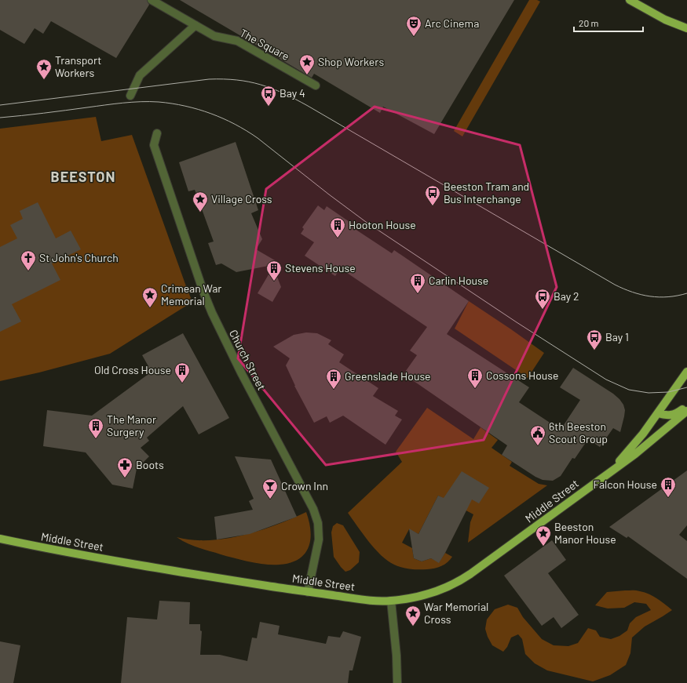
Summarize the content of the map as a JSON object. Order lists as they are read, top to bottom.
{
  "streets": {
    "main road": ["Middle Street"],
    "street": ["The Square", "Church Street"]
  },
  "crossings": [
    ["Church Street", "Middle Street"]
  ],
  "districts": ["BEESTON"],
  "places": {
    "theatre": ["Arc Cinema"],
    "place": [
      "Shop Workers",
      "Transport Workers",
      "Village Cross",
      "Crimean War Memorial",
      "Beeston Manor House",
      "War Memorial Cross"
    ],
    "bus stop": [
      "Bay 4",
      "Beeston Tram and Bus Interchange",
      "Bay 2",
      "Bay 1"
    ],
    "building": [
      "Hooton House",
      "Stevens House",
      "Carlin House",
      "Old Cross House",
      "Cossons House",
      "Greenslade House",
      "The Manor Surgery",
      "Falcon House"
    ],
    "church": ["St John's Church"],
    "public building": ["6th Beeston Scout Group"],
    "pharmacy": ["Boots"],
    "bar": ["Crown Inn"]
  },
  "scale_bar": "20 m"
}
